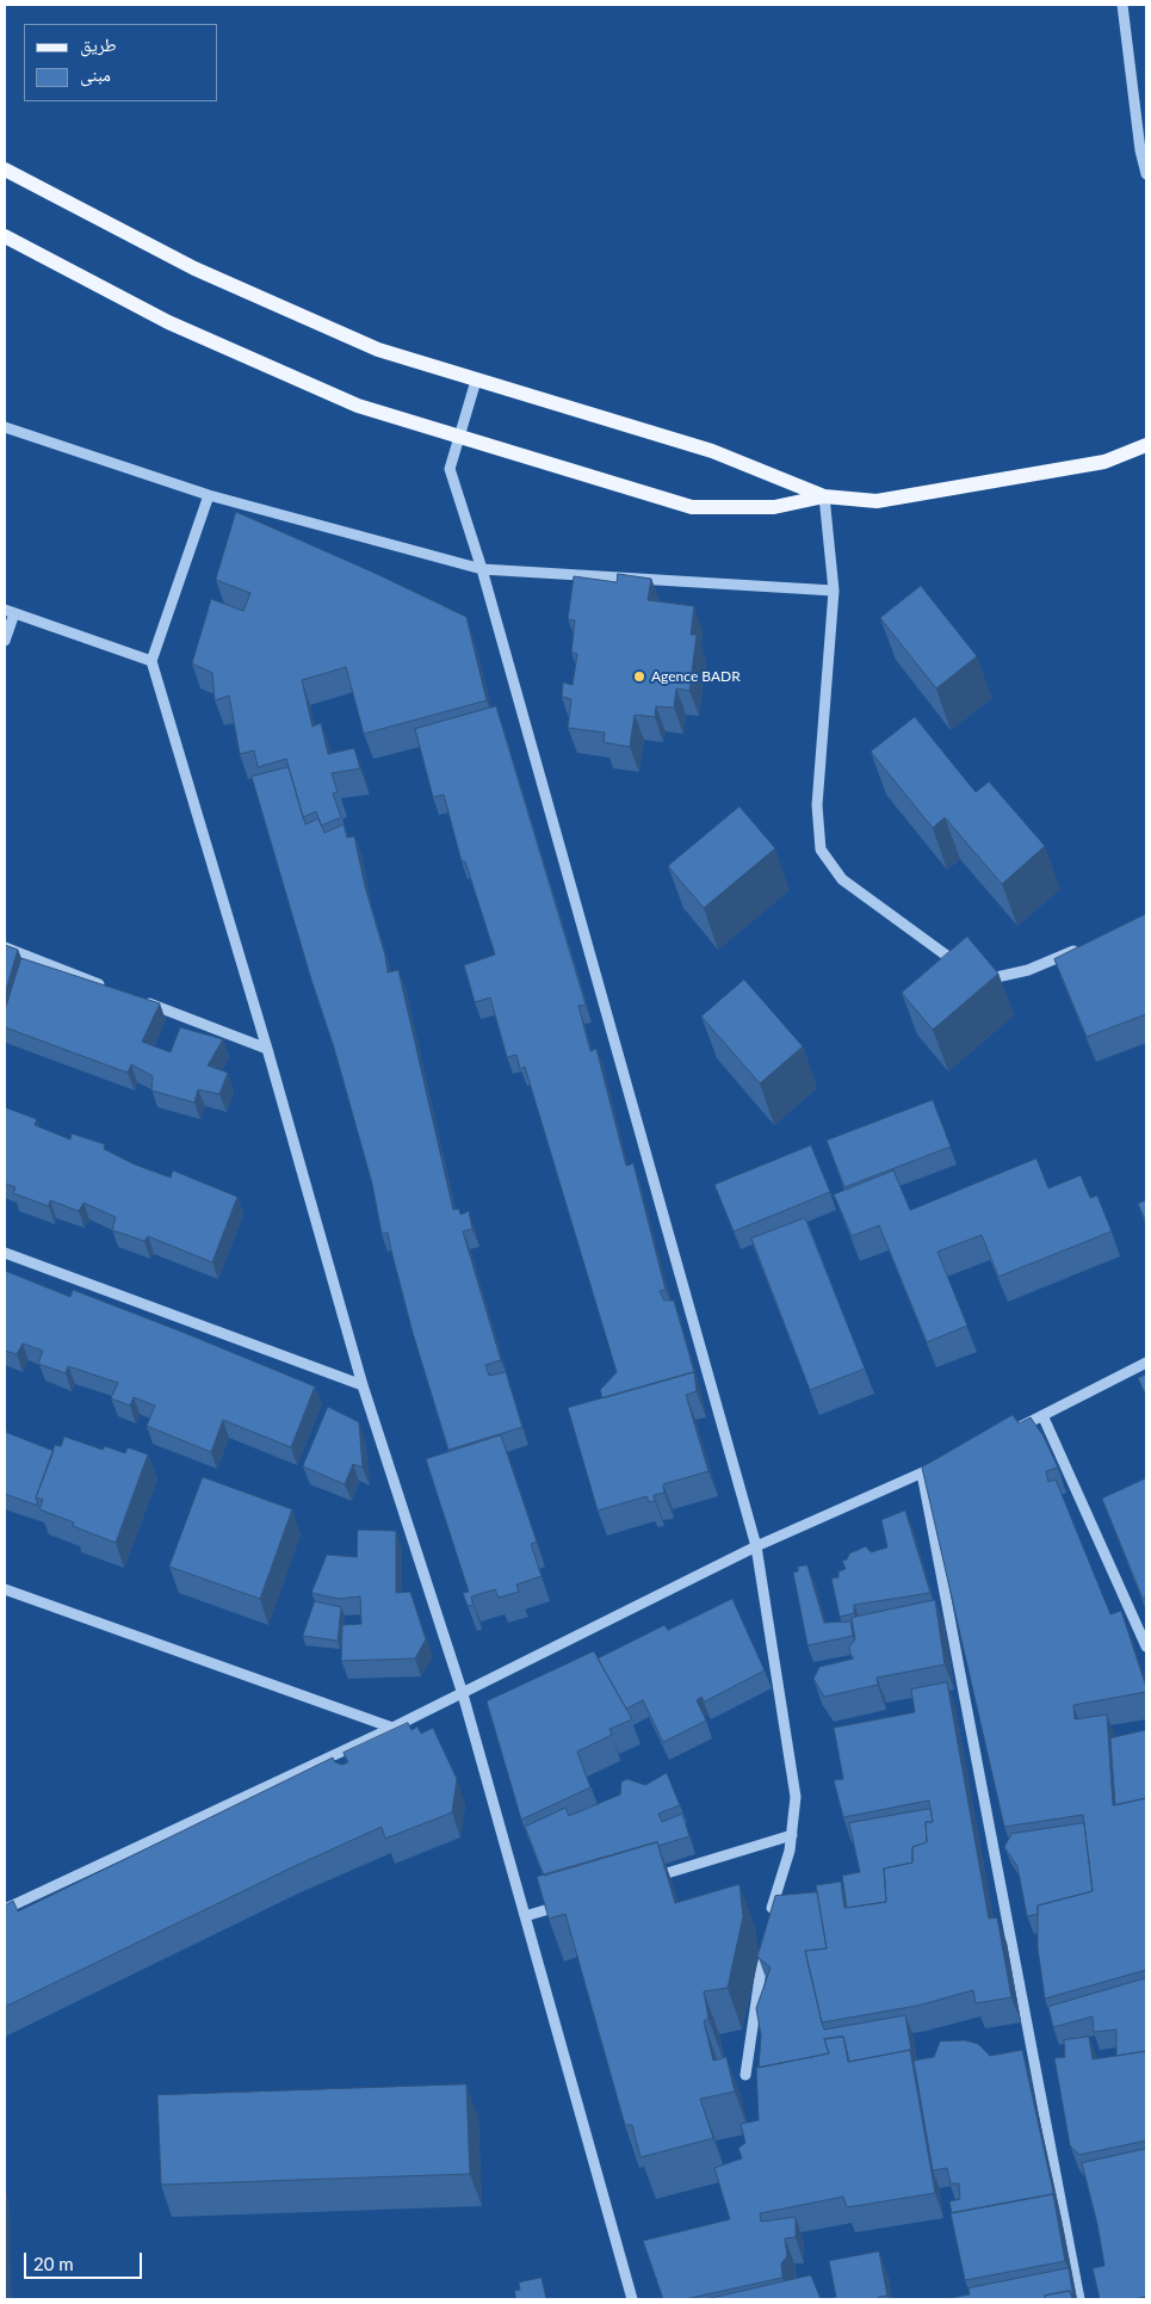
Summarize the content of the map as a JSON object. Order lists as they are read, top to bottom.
{
  "places": ["Agence BADR"],
  "legend": ["طريق", "مبنى"],
  "scale_bar": "20 m"
}
